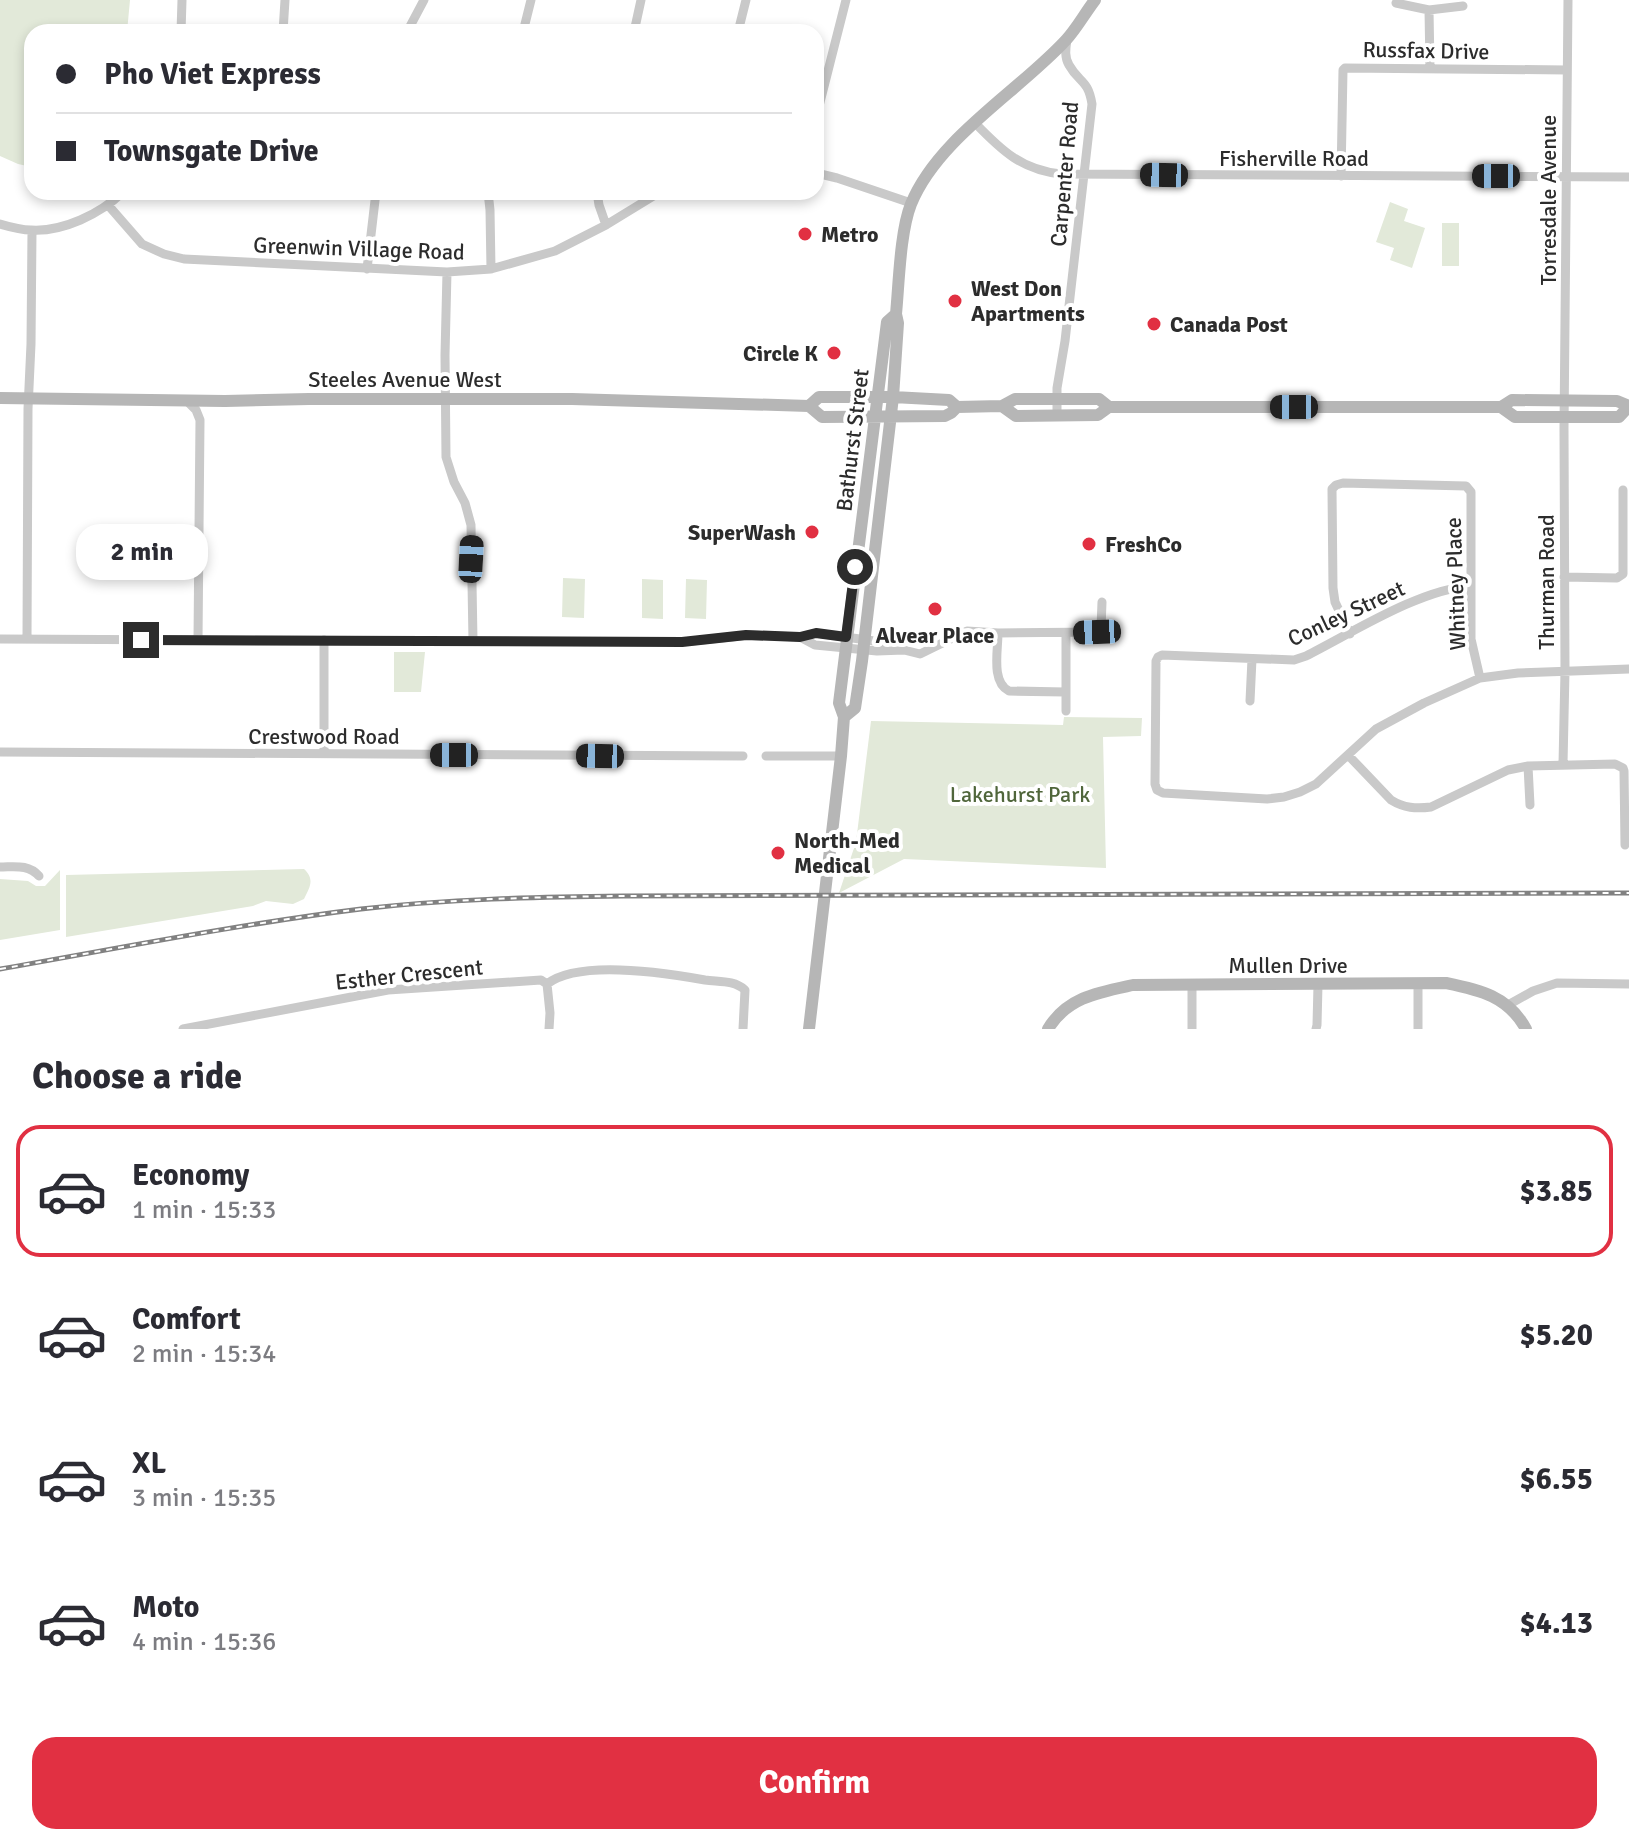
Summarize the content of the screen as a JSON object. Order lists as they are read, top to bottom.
{
  "streets": {
    "main road": ["Steeles Avenue West", "Bathurst Street", "Mullen Drive"],
    "street": [
      "Russfax Drive",
      "Fisherville Road",
      "Carpenter Road",
      "Torresdale Avenue",
      "Greenwin Village Road",
      "Thurman Road",
      "Whitney Place",
      "Conley Street",
      "Crestwood Road",
      "Esther Crescent"
    ]
  },
  "crossings": [
    ["Russfax Drive", "Fisherville Road"],
    ["Russfax Drive", "Torresdale Avenue"],
    ["Fisherville Road", "Carpenter Road"],
    ["Fisherville Road", "Torresdale Avenue"],
    ["Fisherville Road", "Bathurst Street"],
    ["Carpenter Road", "Steeles Avenue West"],
    ["Carpenter Road", "Bathurst Street"],
    ["Torresdale Avenue", "Steeles Avenue West"],
    ["Torresdale Avenue", "Thurman Road"],
    ["Steeles Avenue West", "Bathurst Street"],
    ["Steeles Avenue West", "Thurman Road"],
    ["Thurman Road", "Conley Street"],
    ["Whitney Place", "Conley Street"]
  ],
  "parks": ["Lakehurst Park"],
  "places": [
    "Metro",
    "West Don Apartments",
    "Canada Post",
    "Circle K",
    "SuperWash",
    "FreshCo",
    "Alvear Place",
    "North-Med Medical"
  ],
  "page": {
    "banner": ["Pho Viet Express", "Townsgate Drive"],
    "bubble": "2 min",
    "heading": "Choose a ride",
    "list": [
      {
        "name": "Economy",
        "note": "1 min · 15:33",
        "value": "$3.85"
      },
      {
        "name": "Comfort",
        "note": "2 min · 15:34",
        "value": "$5.20"
      },
      {
        "name": "XL",
        "note": "3 min · 15:35",
        "value": "$6.55"
      },
      {
        "name": "Moto",
        "note": "4 min · 15:36",
        "value": "$4.13"
      }
    ],
    "buttons": "Confirm"
  }
}
